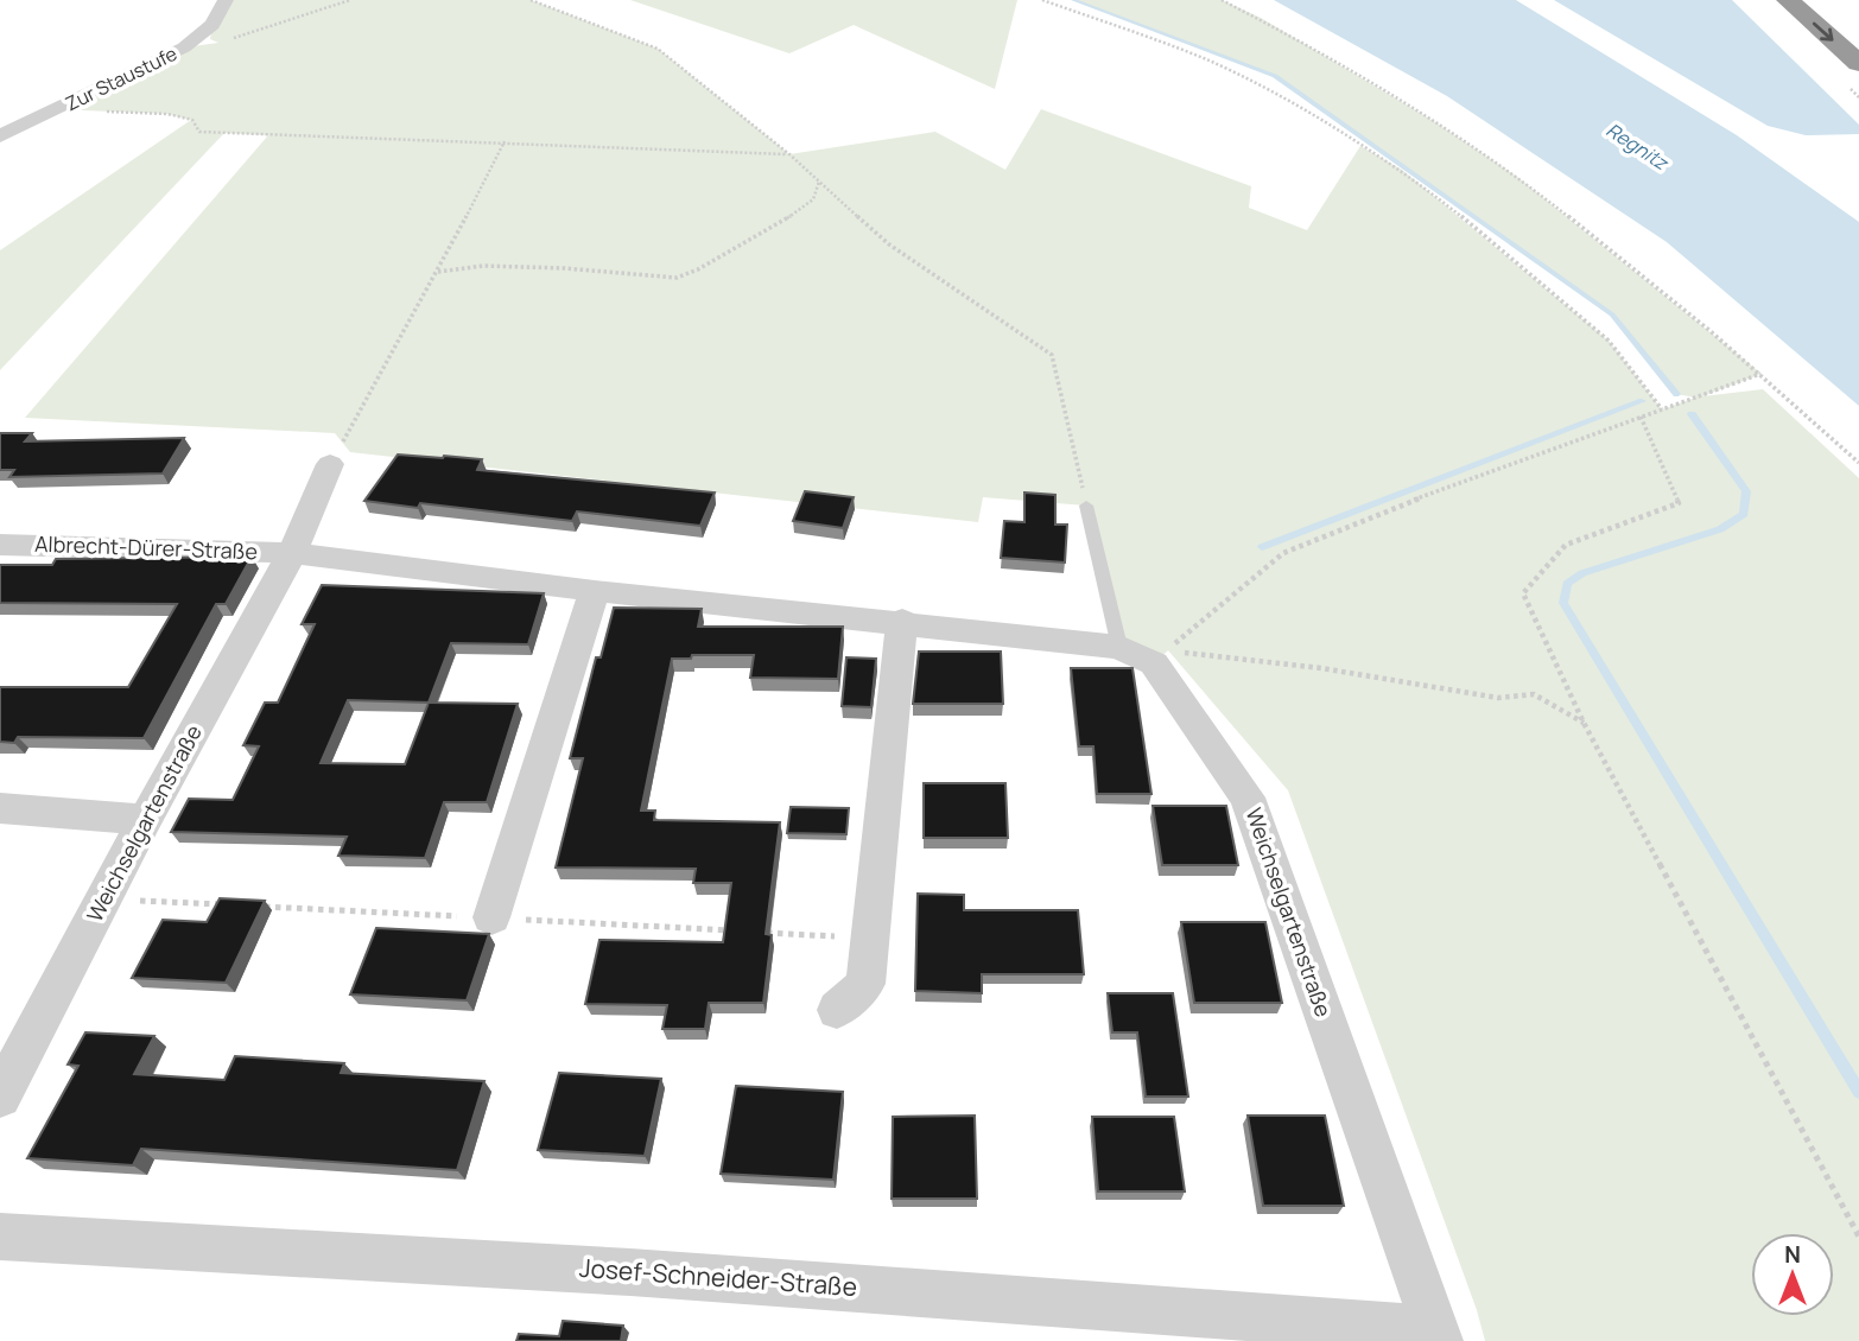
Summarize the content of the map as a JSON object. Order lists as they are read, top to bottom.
{
  "streets": {
    "street": [
      "Zur Staustufe",
      "Albrecht-Dürer-Straße",
      "Weichselgartenstraße",
      "Josef-Schneider-Straße"
    ]
  },
  "crossings": [
    ["Albrecht-Dürer-Straße", "Weichselgartenstraße"],
    ["Weichselgartenstraße", "Josef-Schneider-Straße"]
  ],
  "water": ["Regnitz"],
  "north": "top"
}
